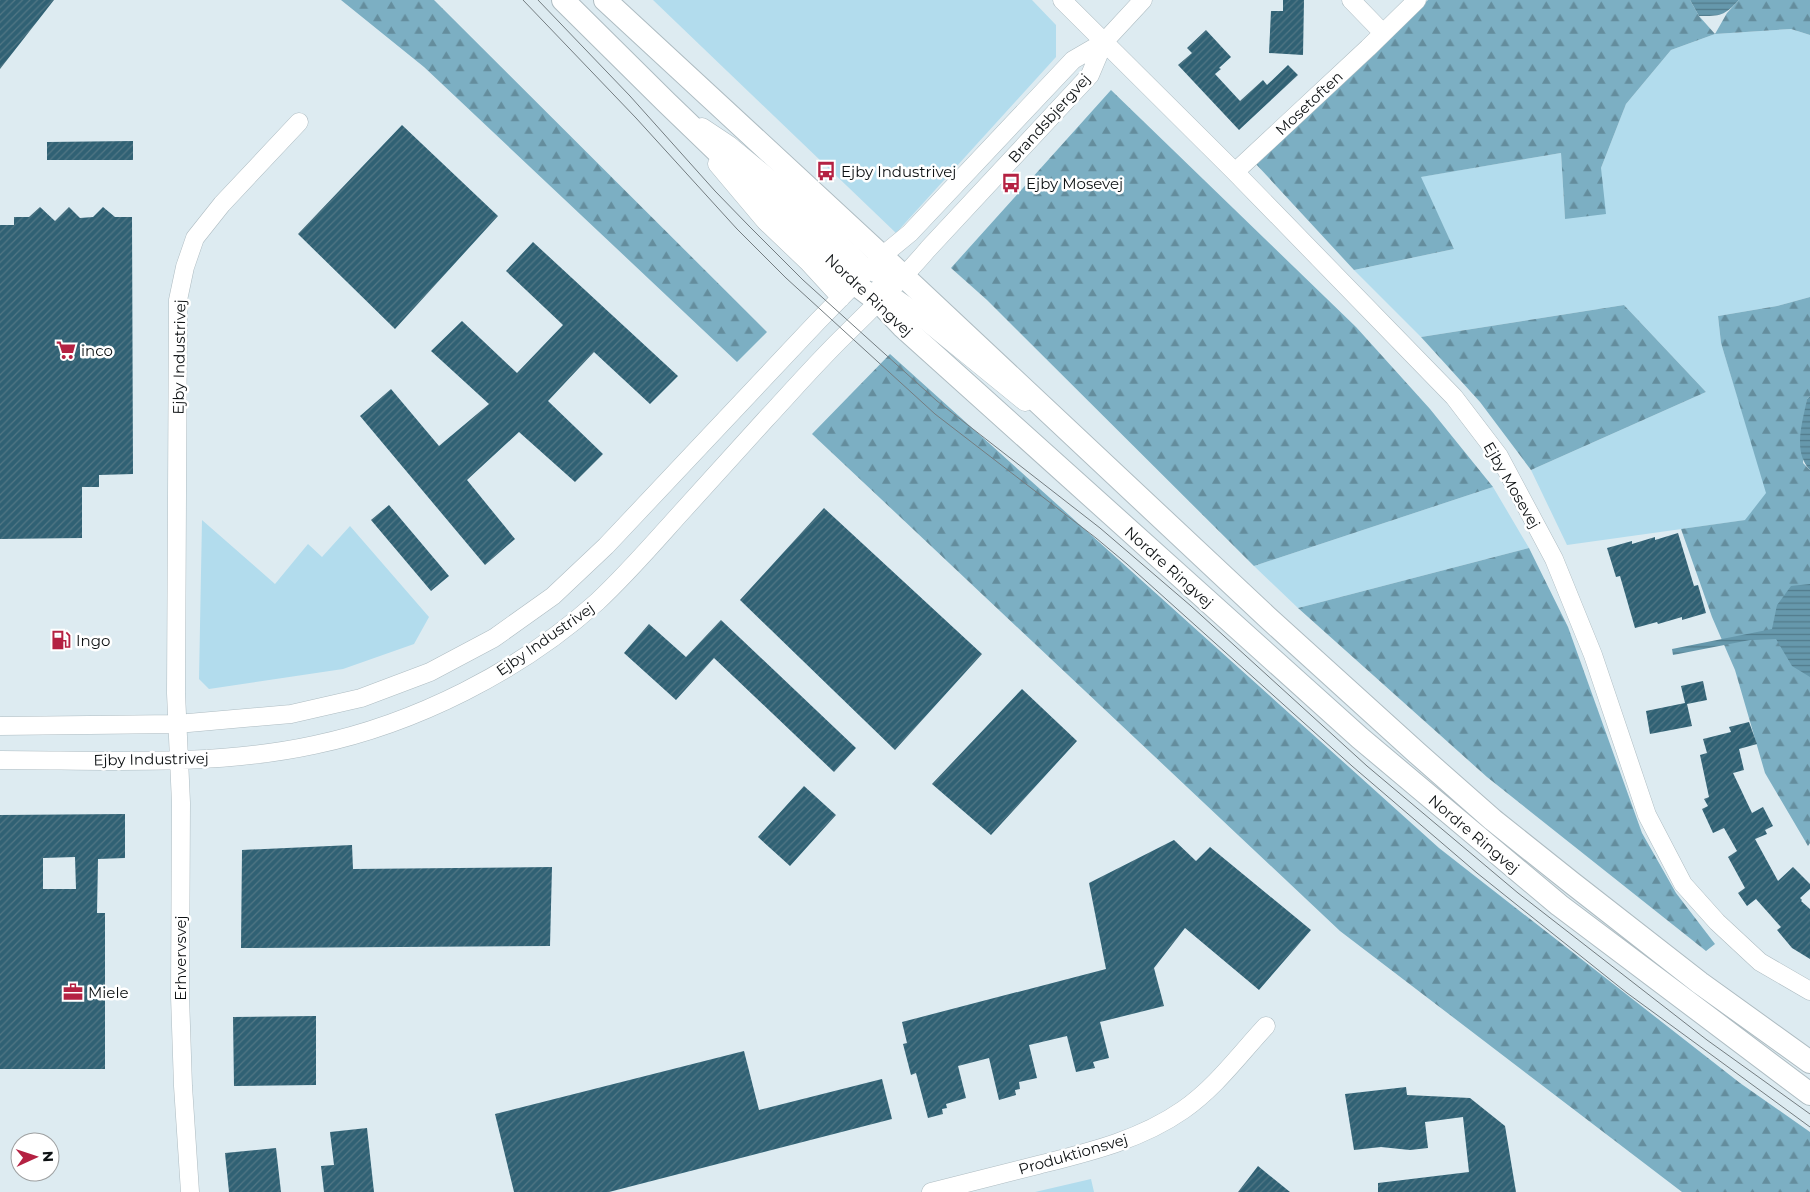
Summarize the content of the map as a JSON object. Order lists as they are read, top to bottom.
{
  "streets": {
    "main road": ["Nordre Ringvej"],
    "street": [
      "Mosetoften",
      "Brandsbjergvej",
      "Ejby Industrivej",
      "Ejby Mosevej",
      "Erhvervsvej",
      "Produktionsvej"
    ]
  },
  "crossings": [
    ["Mosetoften", "Ejby Mosevej"],
    ["Brandsbjergvej", "Nordre Ringvej"],
    ["Brandsbjergvej", "Ejby Industrivej"],
    ["Brandsbjergvej", "Ejby Mosevej"],
    ["Nordre Ringvej", "Ejby Industrivej"],
    ["Ejby Industrivej", "Erhvervsvej"]
  ],
  "places": {
    "bus stop": ["Ejby Industrivej", "Ejby Mosevej"],
    "supermarket": ["inco"],
    "fuel station": ["Ingo"],
    "office": ["Miele"]
  },
  "north": "right"
}
